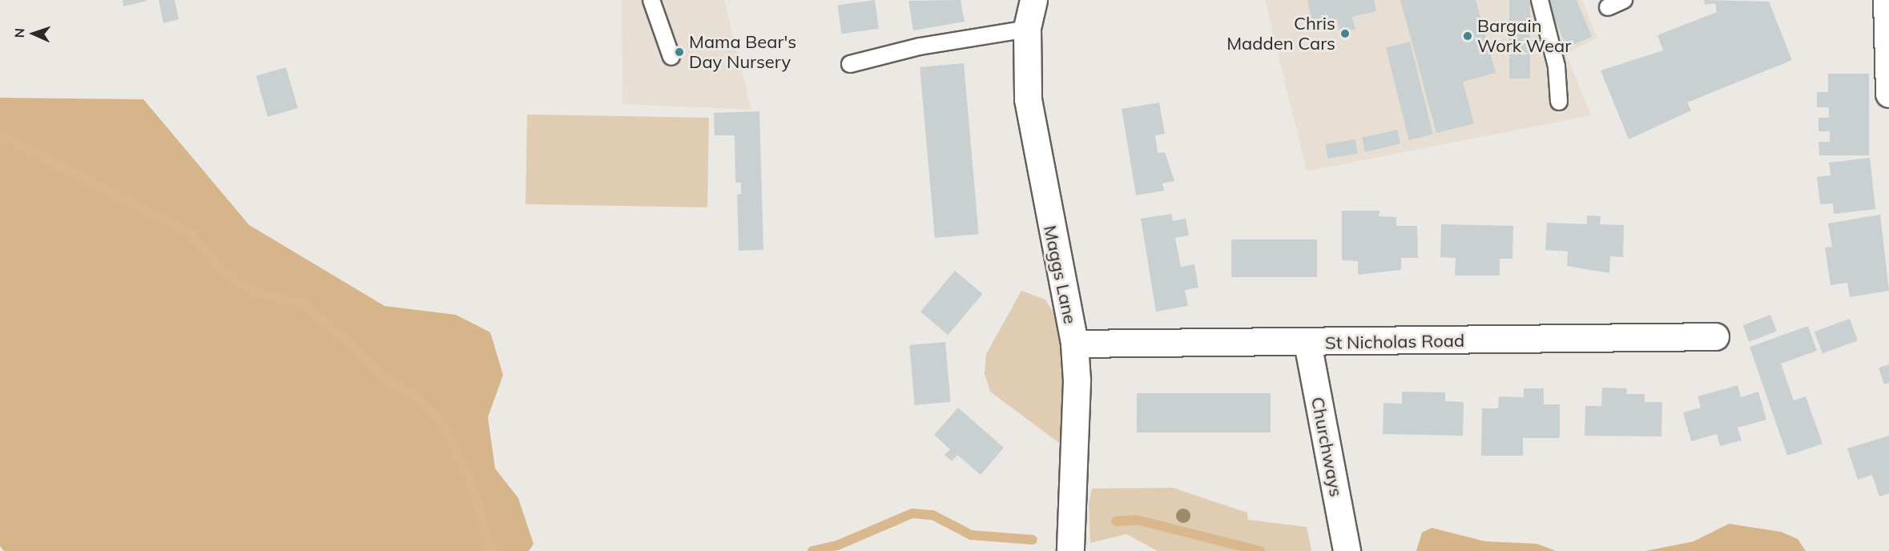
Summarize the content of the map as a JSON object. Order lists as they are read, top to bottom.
{
  "streets": {
    "street": ["Maggs Lane", "St Nicholas Road", "Churchways"]
  },
  "crossings": [
    ["Maggs Lane", "St Nicholas Road"],
    ["St Nicholas Road", "Churchways"]
  ],
  "places": ["Chris Madden Cars", "Bargain Work Wear", "Mama Bear's Day Nursery"],
  "north": "left"
}
